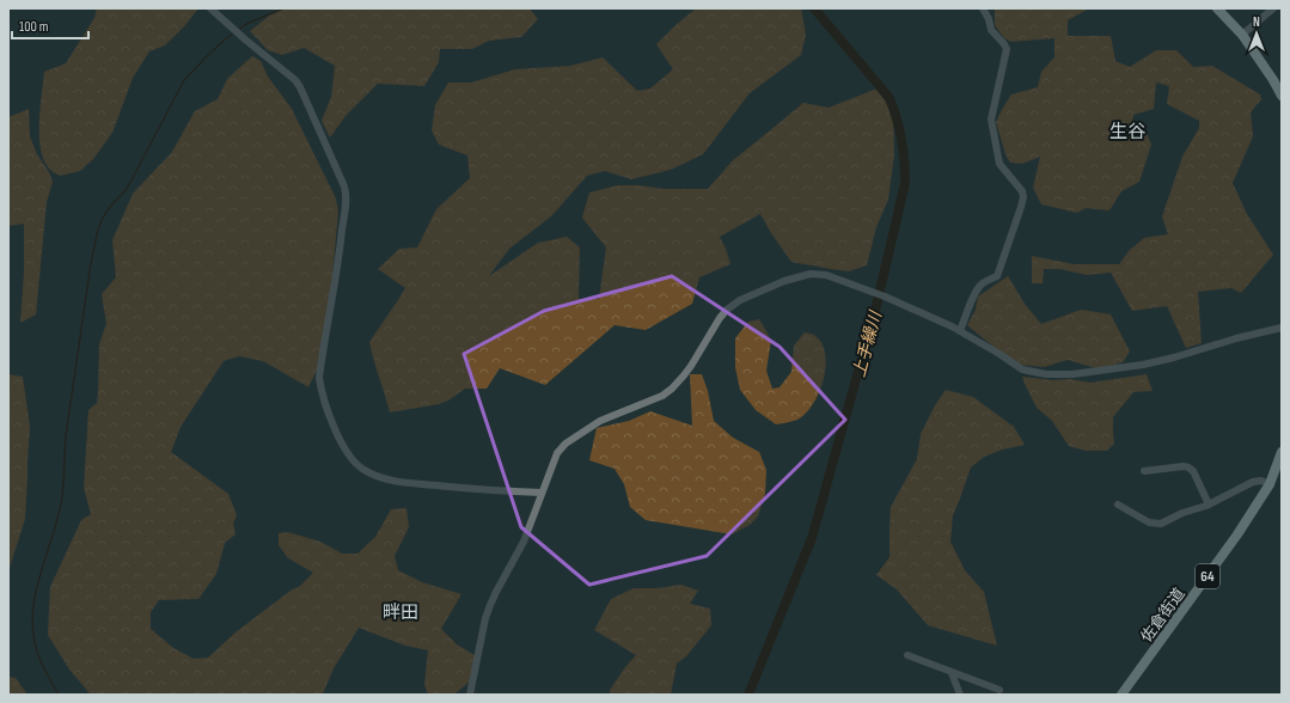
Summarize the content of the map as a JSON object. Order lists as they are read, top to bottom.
{
  "streets": {
    "main road": ["64", "佐倉街道"]
  },
  "districts": ["生谷", "畔田"],
  "water": ["上手繰川"],
  "scale_bar": "100 m",
  "north": "top"
}
